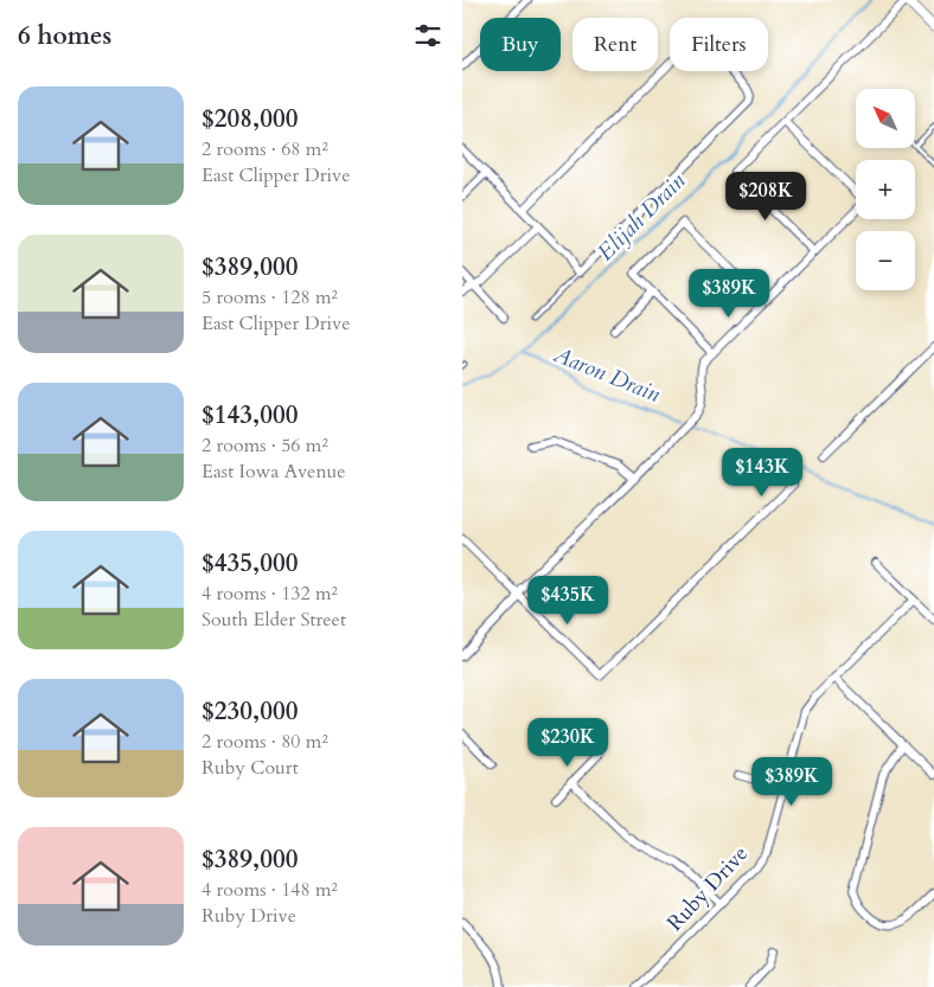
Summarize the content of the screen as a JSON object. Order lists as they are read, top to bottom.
{
  "streets": {
    "street": ["Ruby Drive"]
  },
  "water": ["Elijah Drain", "Aaron Drain"],
  "north": "top left",
  "page": {
    "heading": "6 homes",
    "chip": ["Buy", "Rent", "Filters"],
    "list": [
      {
        "name": "$208,000",
        "note": "2 rooms · 68 m² · East Clipper Drive"
      },
      {
        "name": "$389,000",
        "note": "5 rooms · 128 m² · East Clipper Drive"
      },
      {
        "name": "$143,000",
        "note": "2 rooms · 56 m² · East Iowa Avenue"
      },
      {
        "name": "$435,000",
        "note": "4 rooms · 132 m² · South Elder Street"
      },
      {
        "name": "$230,000",
        "note": "2 rooms · 80 m² · Ruby Court"
      },
      {
        "name": "$389,000",
        "note": "4 rooms · 148 m² · Ruby Drive"
      }
    ],
    "map_buttons": ["+", "−"],
    "price": [
      "$208K",
      "$389K",
      "$143K",
      "$435K",
      "$230K",
      "$389K"
    ]
  }
}
